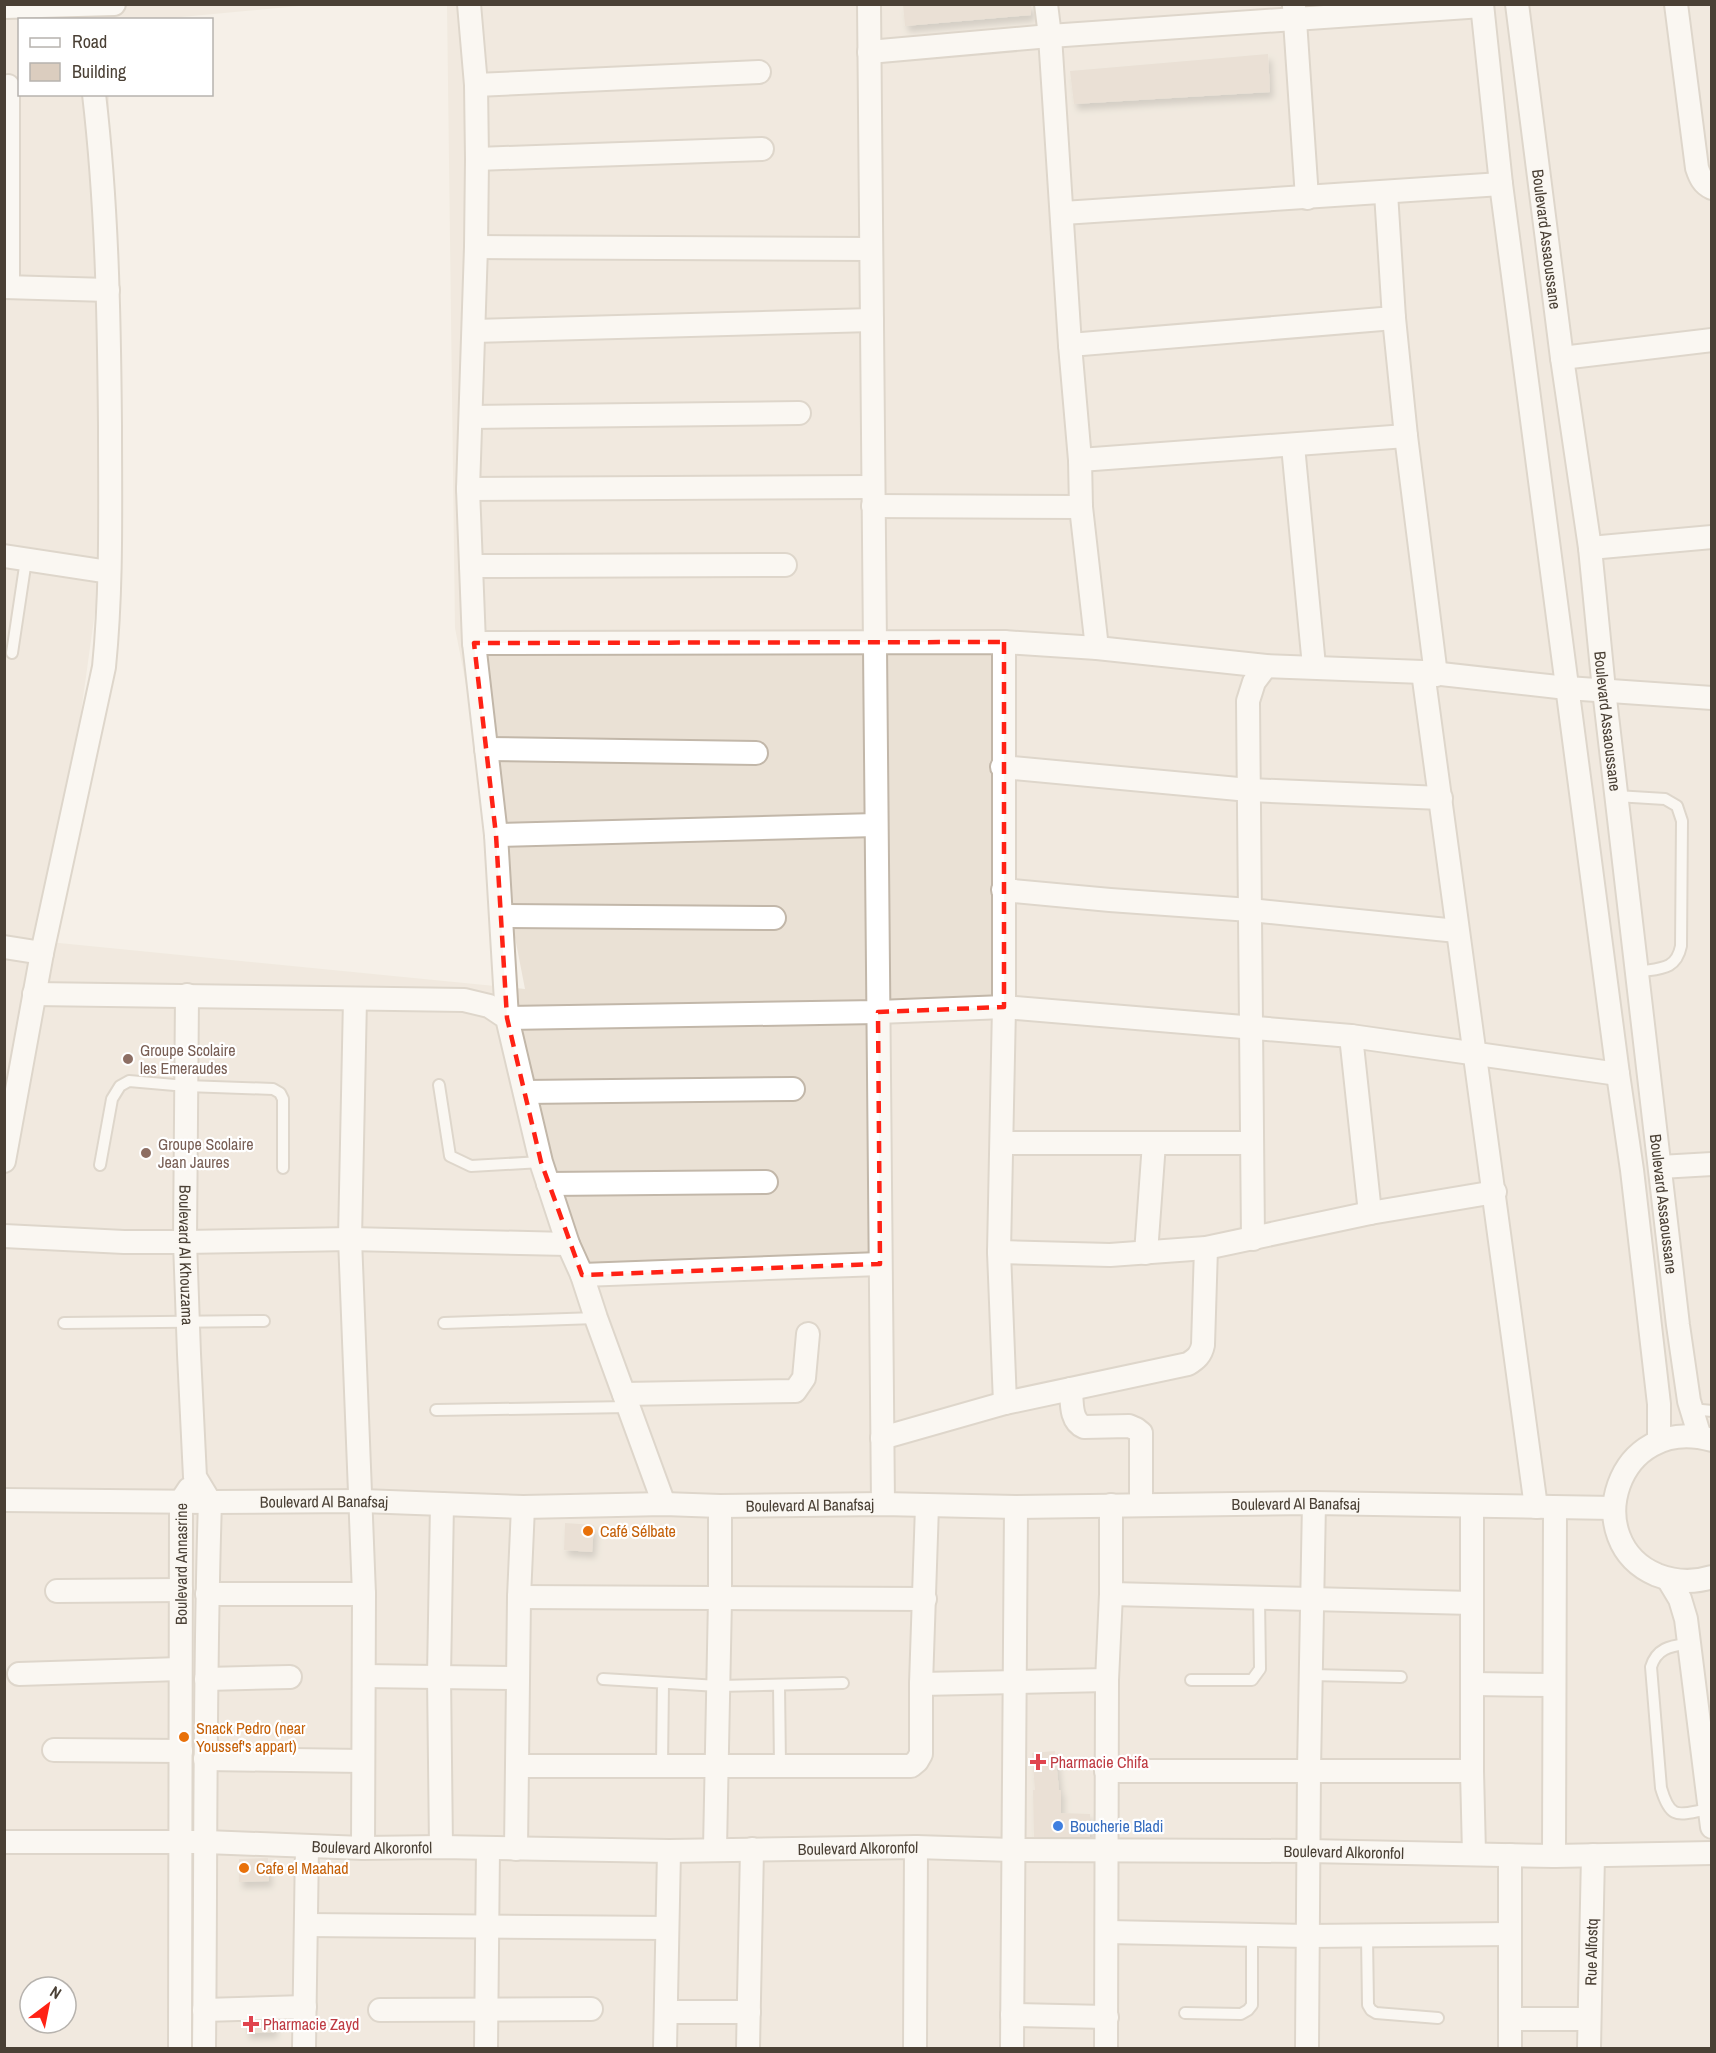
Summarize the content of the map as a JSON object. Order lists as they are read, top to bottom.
{
  "streets": {
    "street": [
      "Boulevard Assaoussane",
      "Boulevard Al Khouzama",
      "Boulevard Al Banafsaj",
      "Boulevard Annasrine",
      "Boulevard Alkoronfol",
      "Rue Alfostq"
    ]
  },
  "crossings": [
    ["Boulevard Al Khouzama", "Boulevard Annasrine"],
    ["Boulevard Al Banafsaj", "Boulevard Annasrine"],
    ["Boulevard Annasrine", "Boulevard Alkoronfol"],
    ["Boulevard Alkoronfol", "Rue Alfostq"]
  ],
  "places": {
    "other": [
      "Groupe Scolaire les Emeraudes",
      "Groupe Scolaire Jean Jaures",
      "Café Sélbate",
      "Snack Pedro (near Youssef's appart)",
      "Boucherie Bladi",
      "Cafe el Maahad"
    ],
    "health": ["Pharmacie Chifa", "Pharmacie Zayd"]
  },
  "legend": ["Road", "Building"],
  "north": "top right"
}
